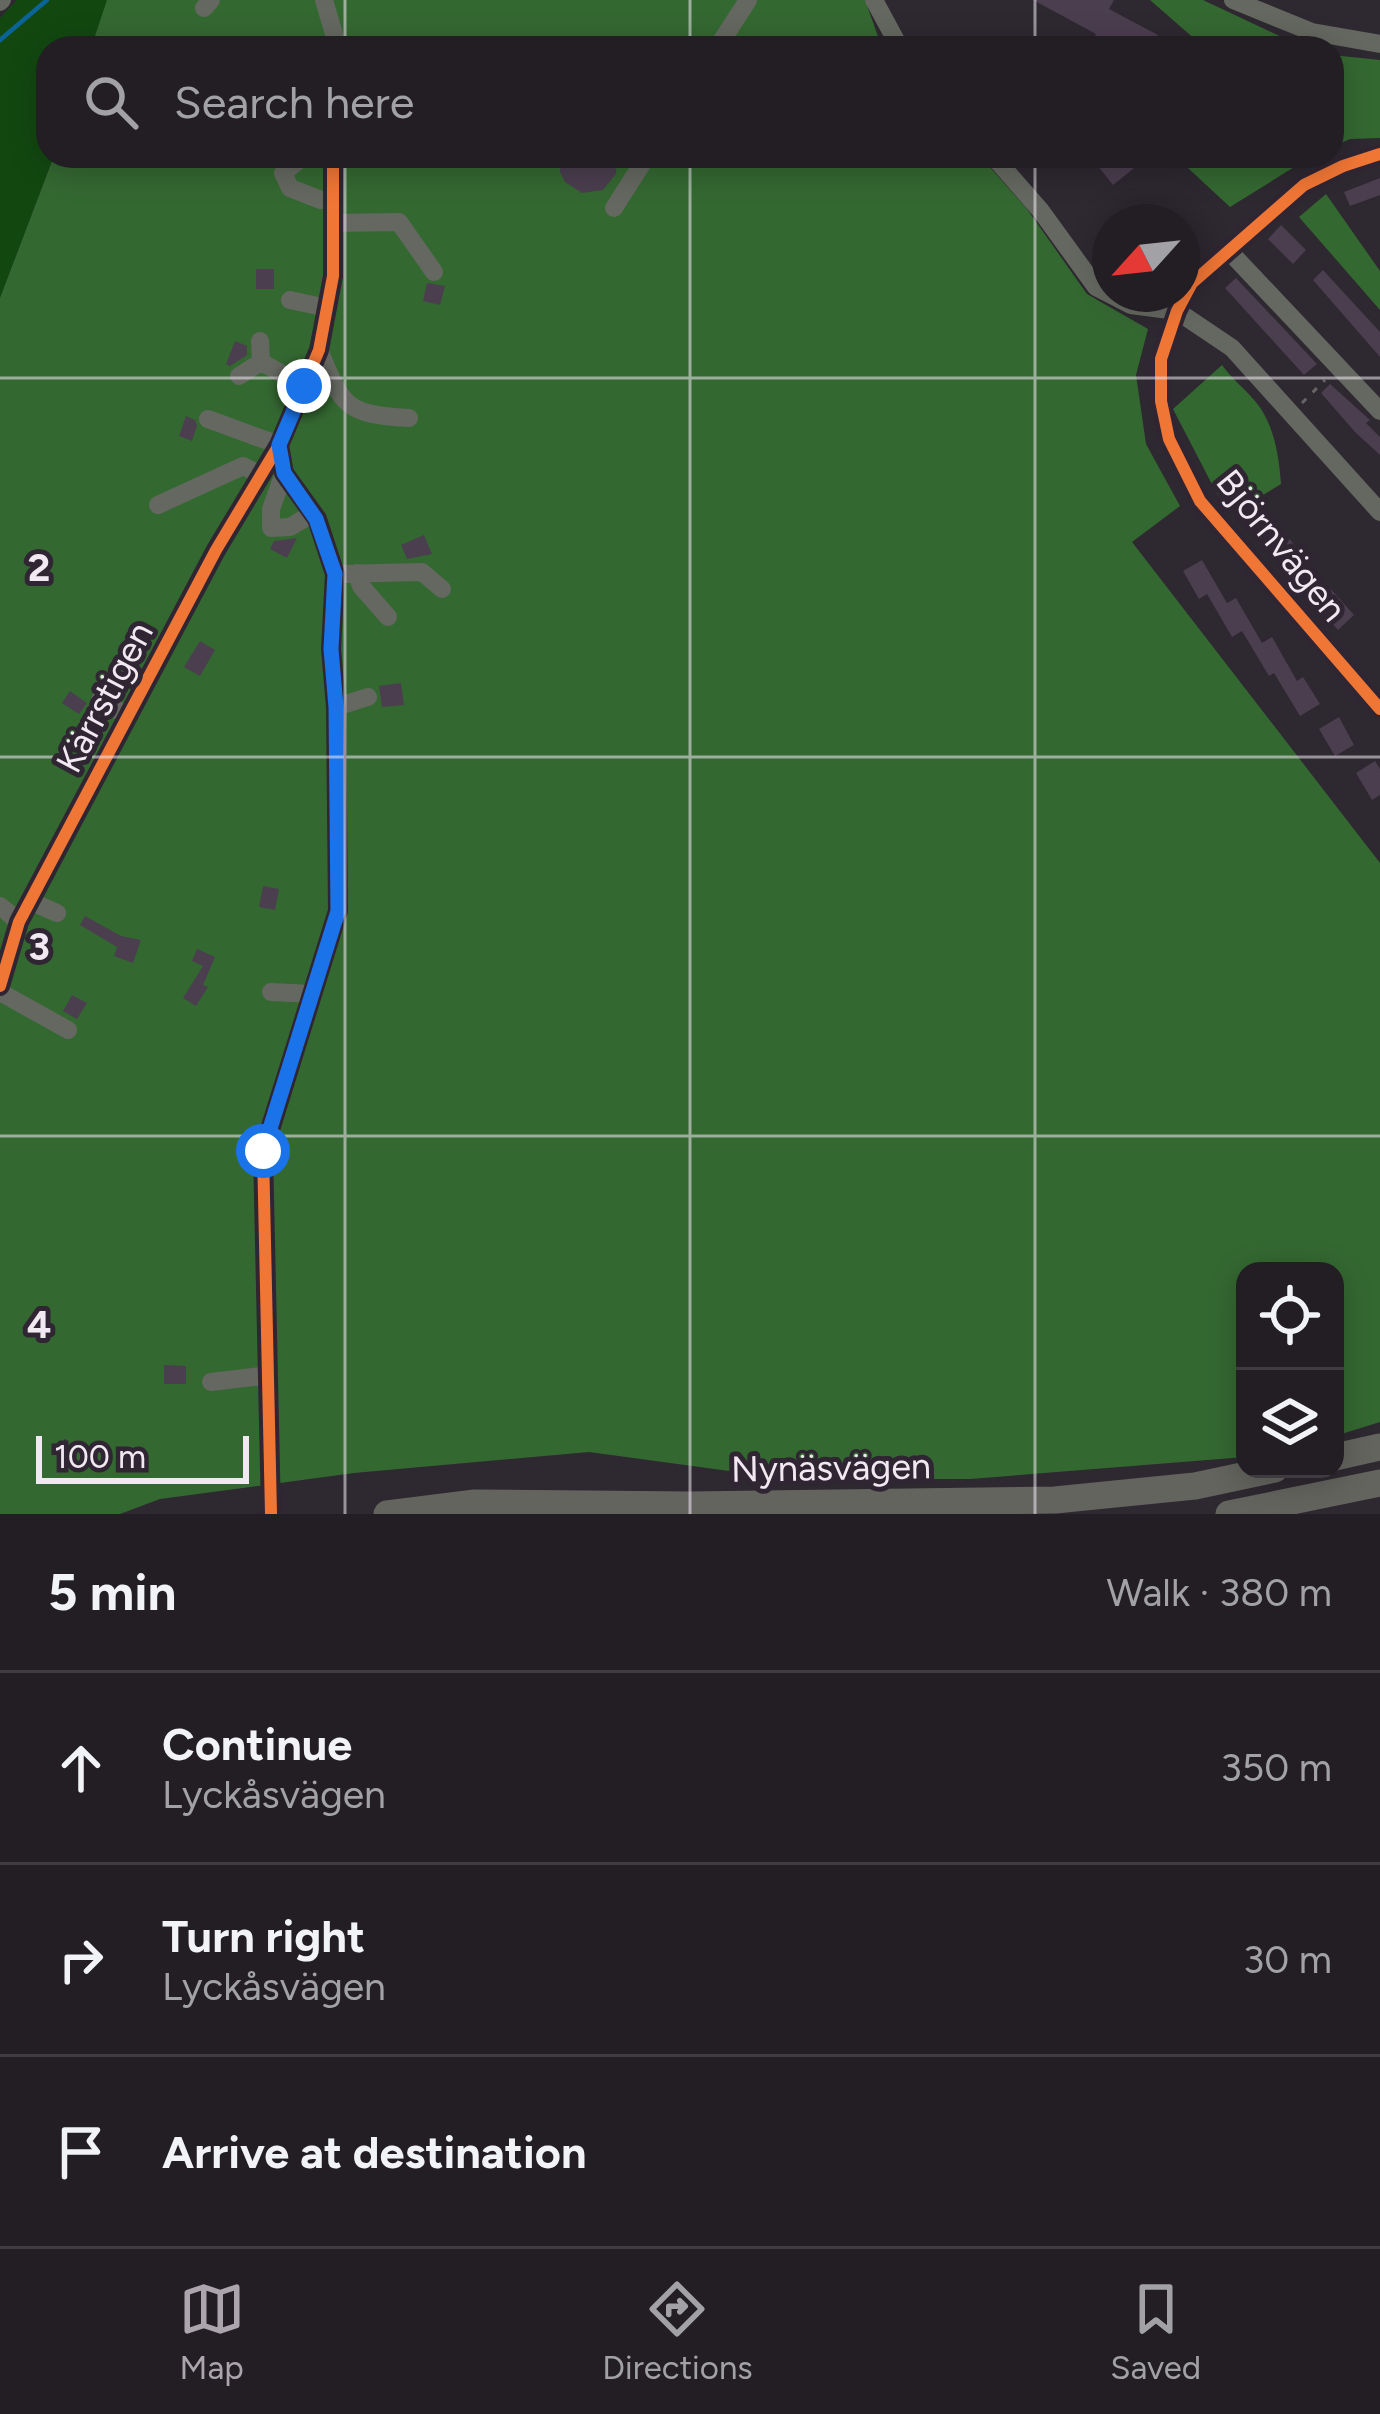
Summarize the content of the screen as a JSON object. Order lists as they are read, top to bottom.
{
  "streets": {
    "highway": ["Nynäsvägen"],
    "street": ["Björnvägen", "Kärrstigen"]
  },
  "scale_bar": "100 m",
  "north": "bottom left",
  "page": {
    "search": "Search here",
    "scale": "100 m",
    "heading": ["5 min", "Walk · 380 m"],
    "list": [
      ["Continue", "Lyckåsvägen", "350 m"],
      ["Turn right", "Lyckåsvägen", "30 m"],
      "Arrive at destination"
    ],
    "nav": ["Map", "Directions", "Saved"]
  },
  "grid": {
    "rows": ["2", "3", "4"]
  }
}
